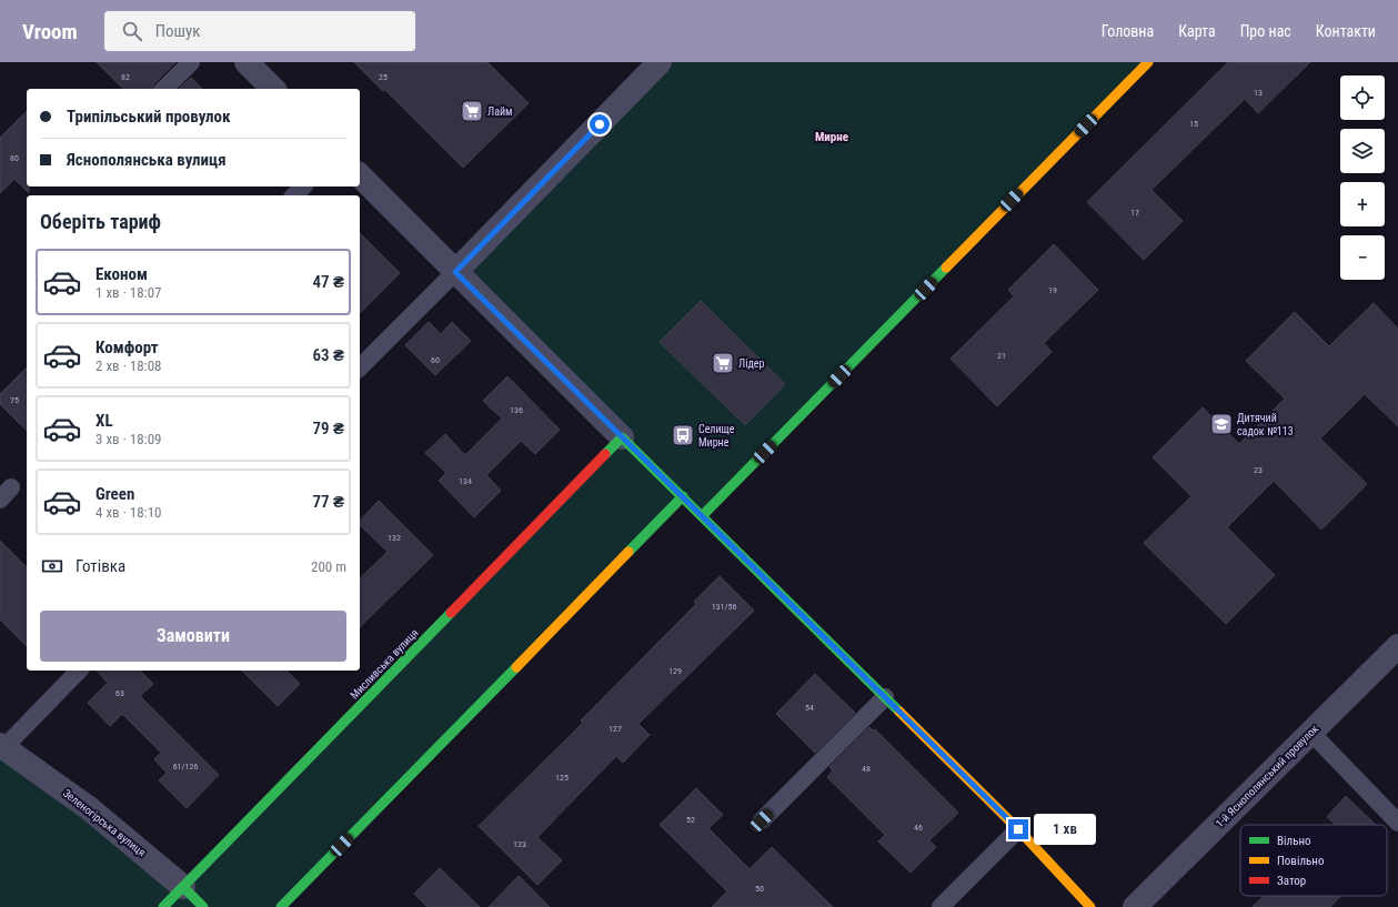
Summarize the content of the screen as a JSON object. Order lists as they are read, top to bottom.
{
  "streets": {
    "street": ["Мисливська вулиця", "1-й Яснополянський провулок", "Зеленогірська вулиця"]
  },
  "crossings": [
    ["Мисливська вулиця", "Зеленогірська вулиця"]
  ],
  "districts": ["Мирне"],
  "places": {
    "supermarket": ["Лайм", "Лідер"],
    "school or university": ["Дитячий садок №113"],
    "bus stop": ["Селище Мирне"]
  },
  "house_numbers": [
    "82",
    "25",
    "13",
    "15",
    "80",
    "17",
    "19",
    "21",
    "60",
    "75",
    "136",
    "23",
    "134",
    "132",
    "131/56",
    "129",
    "63",
    "54",
    "127",
    "61/126",
    "48",
    "125",
    "52",
    "46",
    "123",
    "50"
  ],
  "legend": ["Вільно", "Повільно", "Затор"],
  "page": {
    "header": "Vroom",
    "search": "Пошук",
    "nav": [
      "Головна",
      "Карта",
      "Про нас",
      "Контакти"
    ],
    "map_buttons": ["+", "−"],
    "banner": ["Трипільський провулок", "Яснополянська вулиця"],
    "heading": "Оберіть тариф",
    "list": [
      {
        "name": "Економ",
        "note": "1 хв · 18:07",
        "value": "47 ₴"
      },
      {
        "name": "Комфорт",
        "note": "2 хв · 18:08",
        "value": "63 ₴"
      },
      {
        "name": "XL",
        "note": "3 хв · 18:09",
        "value": "79 ₴"
      },
      {
        "name": "Green",
        "note": "4 хв · 18:10",
        "value": "77 ₴"
      }
    ],
    "pay": ["Готівка", "200 m"],
    "buttons": "Замовити",
    "bubble": "1 хв"
  }
}
